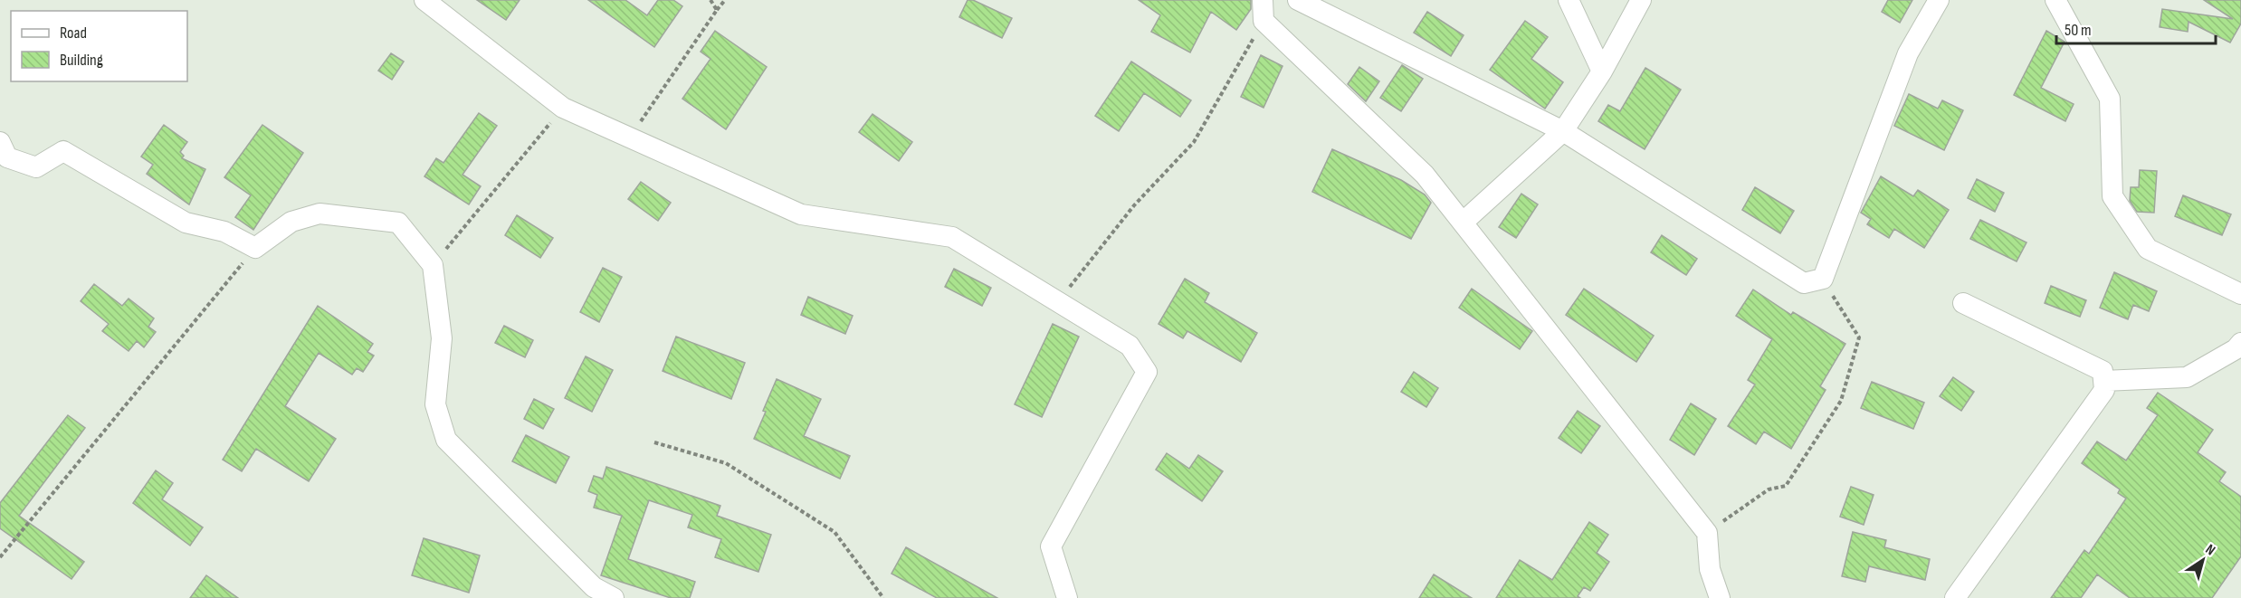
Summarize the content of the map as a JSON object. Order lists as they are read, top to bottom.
{
  "legend": ["Road", "Building"],
  "scale_bar": "50 m",
  "north": "top right"
}
